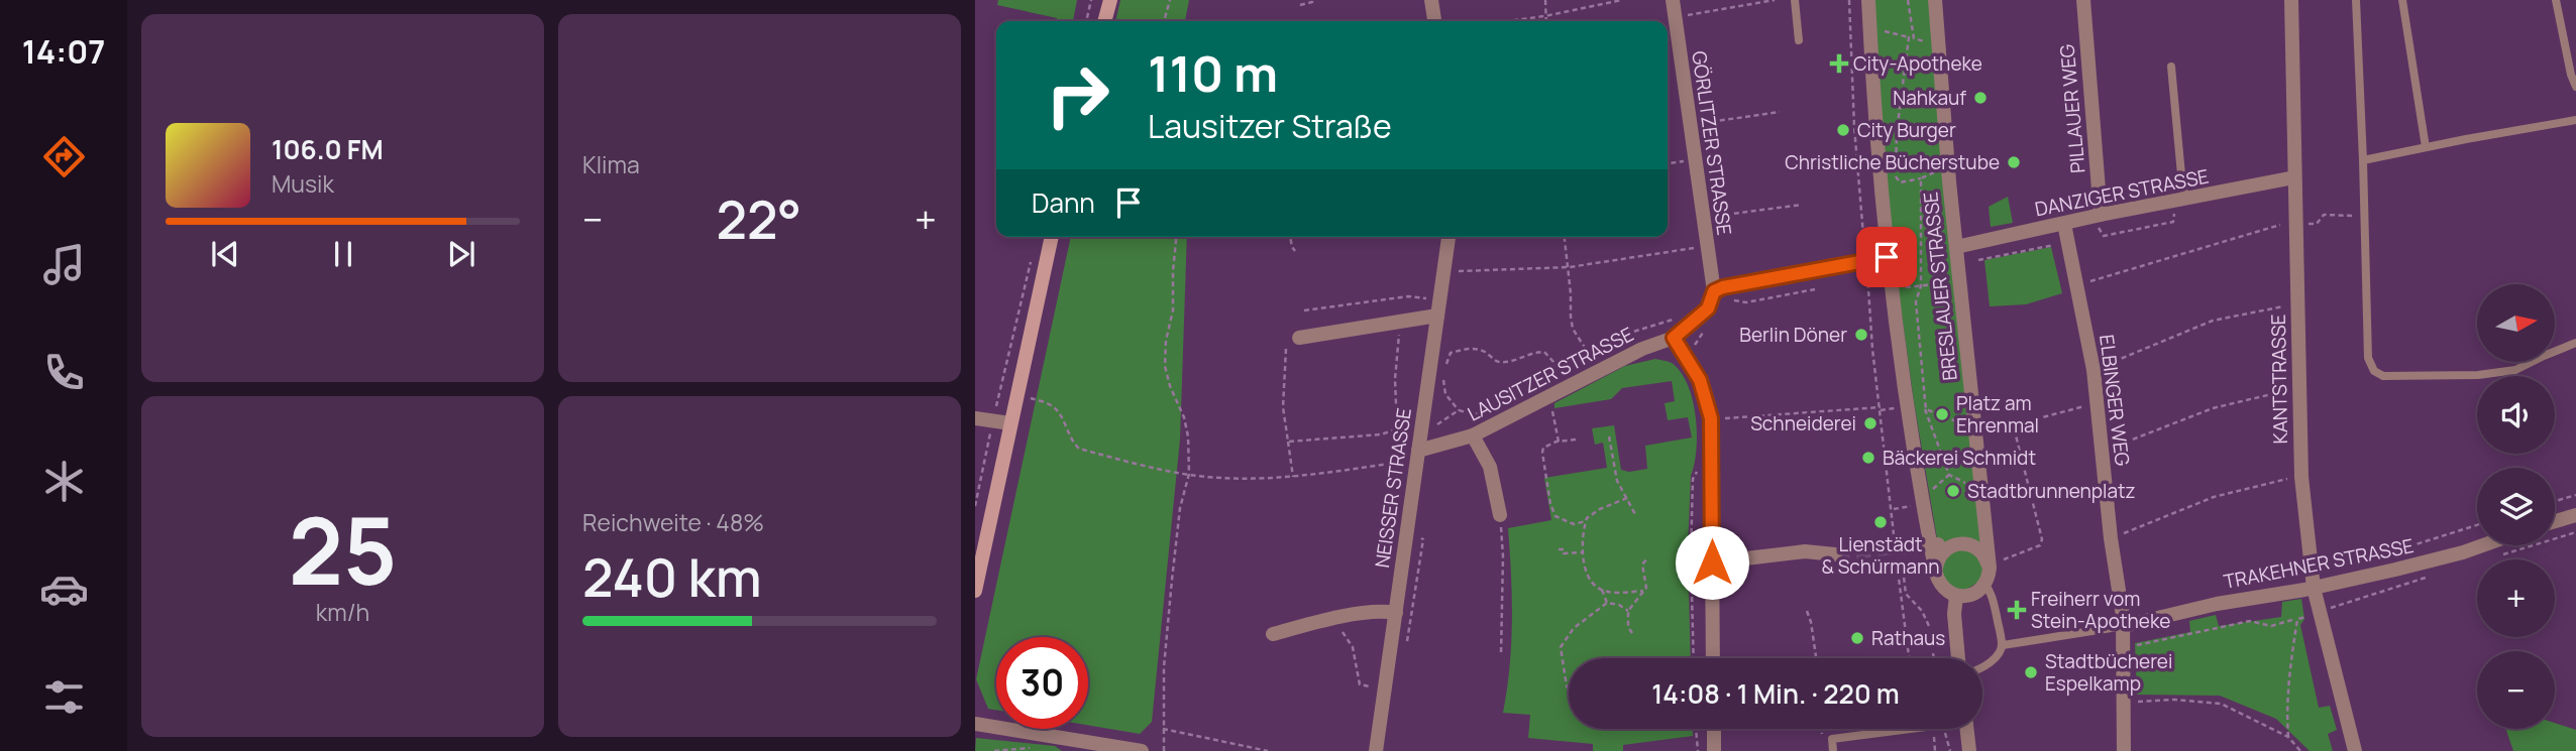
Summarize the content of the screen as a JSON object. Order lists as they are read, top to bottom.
{
  "streets": {
    "street": [
      "PILLAUER WEG",
      "GÖRLITZER STRASSE",
      "DANZIGER STRASSE",
      "BRESLAUER STRASSE",
      "LAUSITZER STRASSE",
      "KANTSTRASSE",
      "ELBINGER WEG",
      "NEISSER STRASSE",
      "TRAKEHNER STRASSE"
    ]
  },
  "crossings": [
    ["PILLAUER WEG", "DANZIGER STRASSE"],
    ["GÖRLITZER STRASSE", "LAUSITZER STRASSE"],
    ["DANZIGER STRASSE", "BRESLAUER STRASSE"],
    ["DANZIGER STRASSE", "KANTSTRASSE"],
    ["DANZIGER STRASSE", "ELBINGER WEG"],
    ["LAUSITZER STRASSE", "NEISSER STRASSE"],
    ["KANTSTRASSE", "TRAKEHNER STRASSE"],
    ["ELBINGER WEG", "TRAKEHNER STRASSE"]
  ],
  "places": {
    "health": ["City-Apotheke", "Freiherr vom Stein-Apotheke"],
    "other": [
      "Nahkauf",
      "City Burger",
      "Christliche Bücherstube",
      "Berlin Döner",
      "Platz am Ehrenmal",
      "Schneiderei",
      "Bäckerei Schmidt",
      "Stadtbrunnenplatz",
      "Lienstädt & Schürmann",
      "Rathaus",
      "Stadtbücherei Espelkamp"
    ]
  },
  "north": "right",
  "page": {
    "tabs": "14:07",
    "tile": [
      "Klima",
      ["25", "km/h"],
      ["Reichweite · 48%", "240 km"]
    ],
    "turn": ["110 m", "Lausitzer Straße"],
    "song": ["106.0 FM", "Musik"],
    "then": "Dann",
    "heat": ["−", "22°", "+"],
    "map_buttons": ["+", "−"],
    "limit": "30",
    "trip": "14:08 · 1 Min. · 220 m"
  }
}
